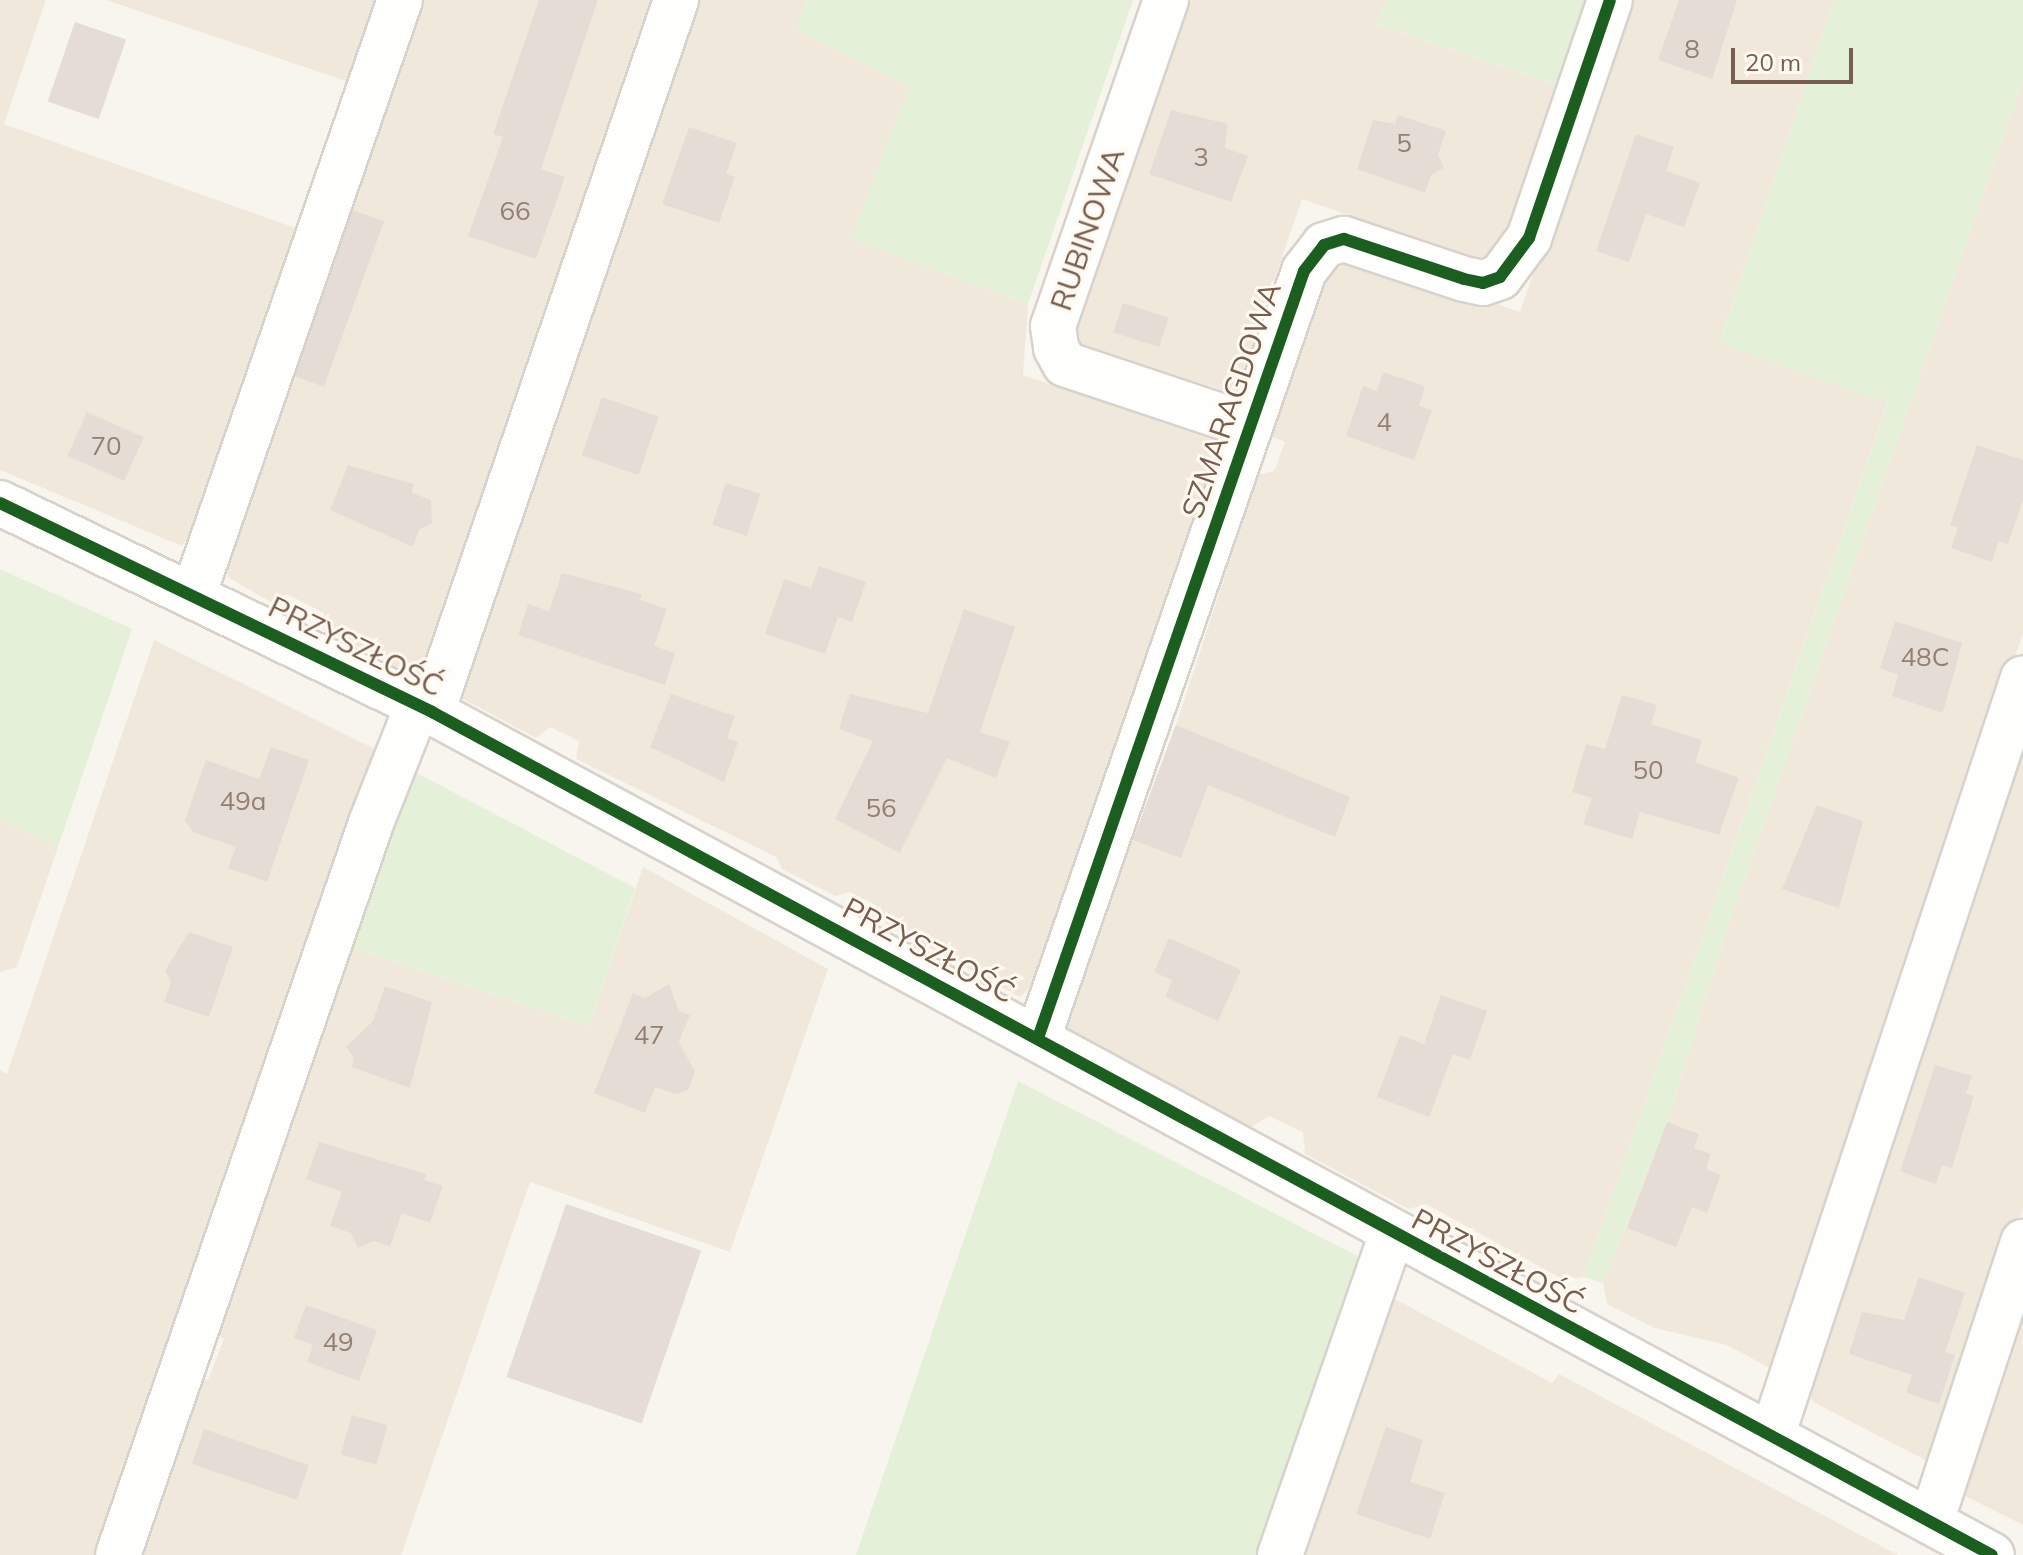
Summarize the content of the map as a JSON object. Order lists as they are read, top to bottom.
{
  "streets": {
    "street": ["RUBINOWA", "SZMARAGDOWA", "PRZYSZŁOŚĆ"]
  },
  "crossings": [
    ["RUBINOWA", "SZMARAGDOWA"],
    ["SZMARAGDOWA", "PRZYSZŁOŚĆ"]
  ],
  "house_numbers": [
    "8",
    "5",
    "3",
    "66",
    "4",
    "70",
    "48C",
    "50",
    "49a",
    "56",
    "47",
    "49"
  ],
  "scale_bar": "20 m"
}
